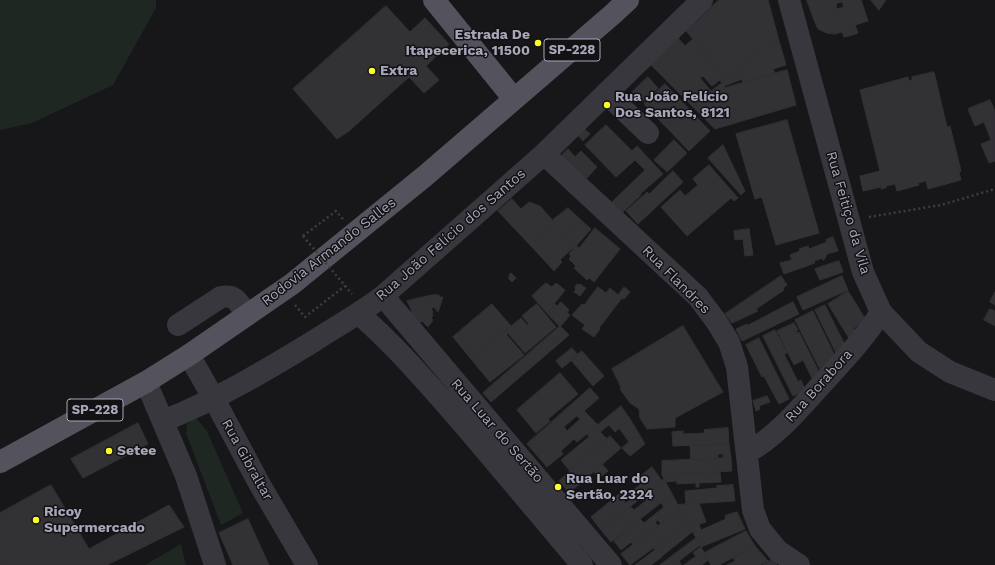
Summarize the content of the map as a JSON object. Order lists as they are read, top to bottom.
{
  "streets": {
    "main road": ["SP-228", "Rodovia Armando Salles"],
    "street": [
      "Rua Feitiço da Vila",
      "Rua João Felício dos Santos",
      "Rua Flandres",
      "Rua Borabora",
      "Rua Luar do Sertão",
      "Rua Gibraltar"
    ]
  },
  "crossings": [
    ["Rua Feitiço da Vila", "Rua Borabora"],
    ["Rua João Felício dos Santos", "Rua Flandres"],
    ["Rua João Felício dos Santos", "Rua Luar do Sertão"],
    ["Rua João Felício dos Santos", "Rua Gibraltar"],
    ["Rodovia Armando Salles", "Rua Gibraltar"],
    ["Rua Flandres", "Rua Borabora"]
  ],
  "places": [
    "Estrada De Itapecerica, 11500",
    "Extra",
    "Rua João Felício Dos Santos, 8121",
    "Setee",
    "Rua Luar do Sertão, 2324",
    "Ricoy Supermercado"
  ]
}
